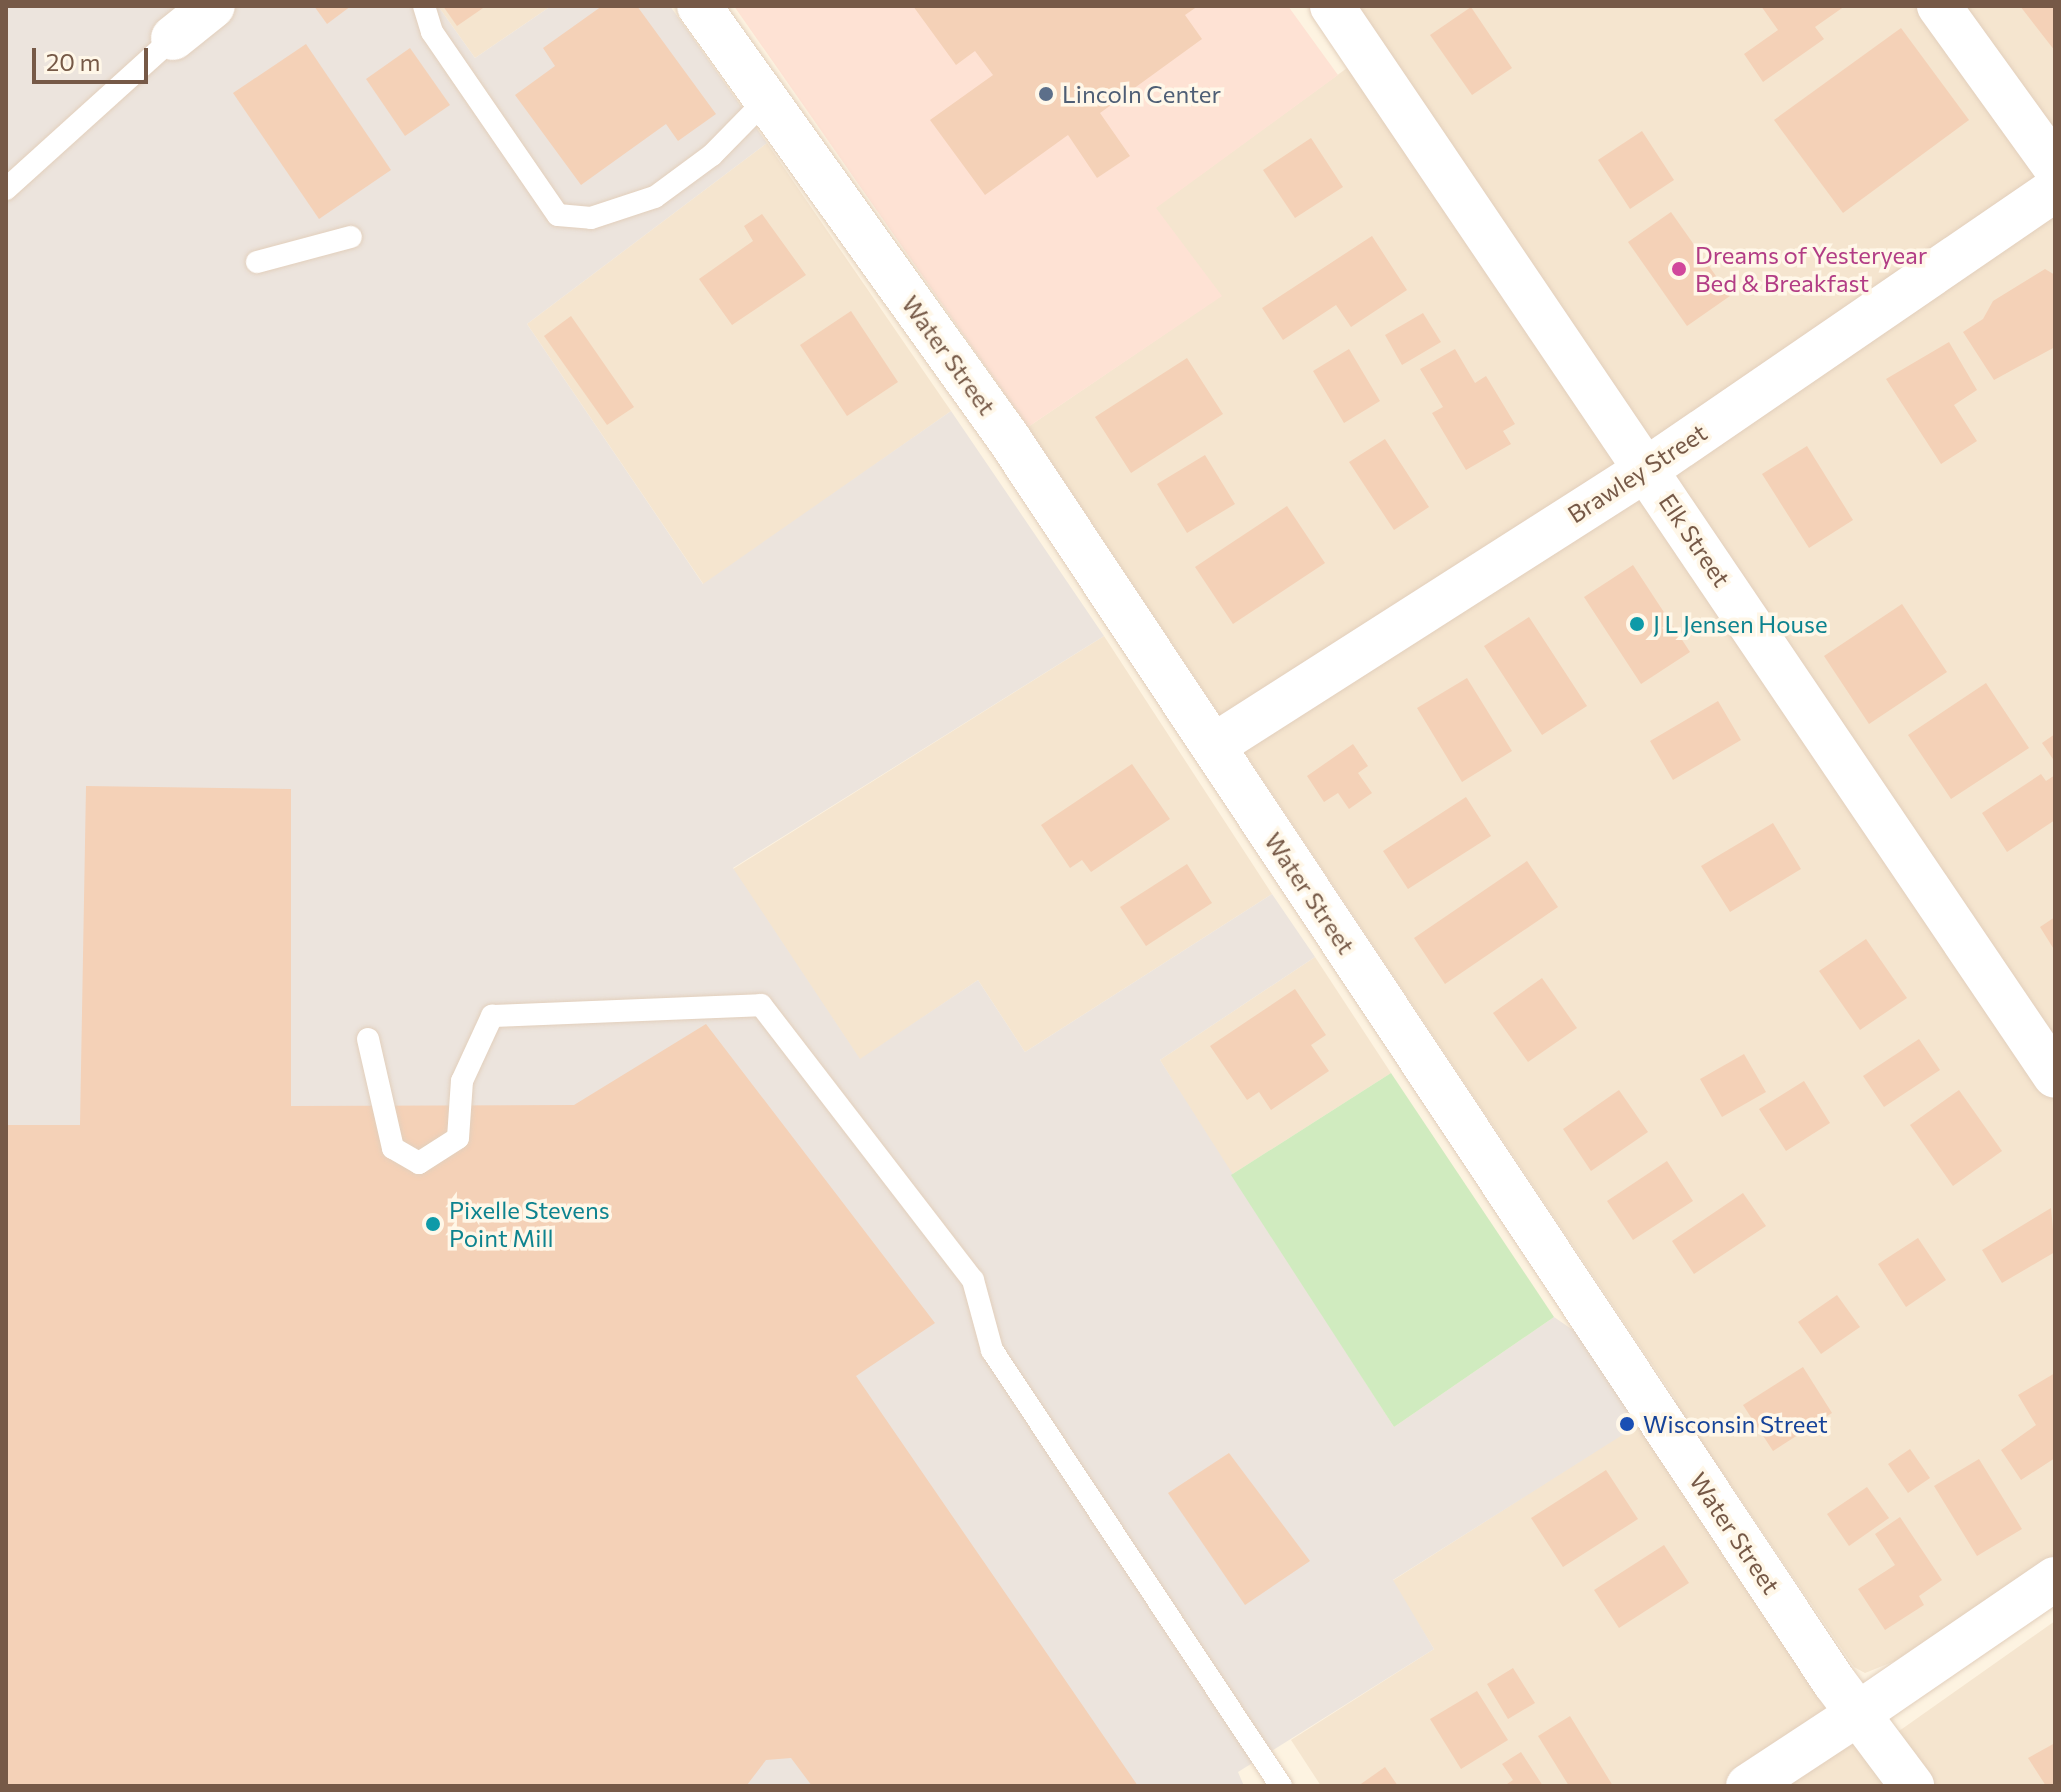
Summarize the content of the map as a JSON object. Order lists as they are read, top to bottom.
{
  "streets": {
    "street": ["Water Street", "Brawley Street", "Elk Street"]
  },
  "crossings": [
    ["Water Street", "Brawley Street"],
    ["Brawley Street", "Elk Street"]
  ],
  "places": [
    "Lincoln Center",
    "Dreams of Yesteryear Bed & Breakfast",
    "J L Jensen House",
    "Pixelle Stevens Point Mill",
    "Wisconsin Street"
  ],
  "scale_bar": "20 m"
}
